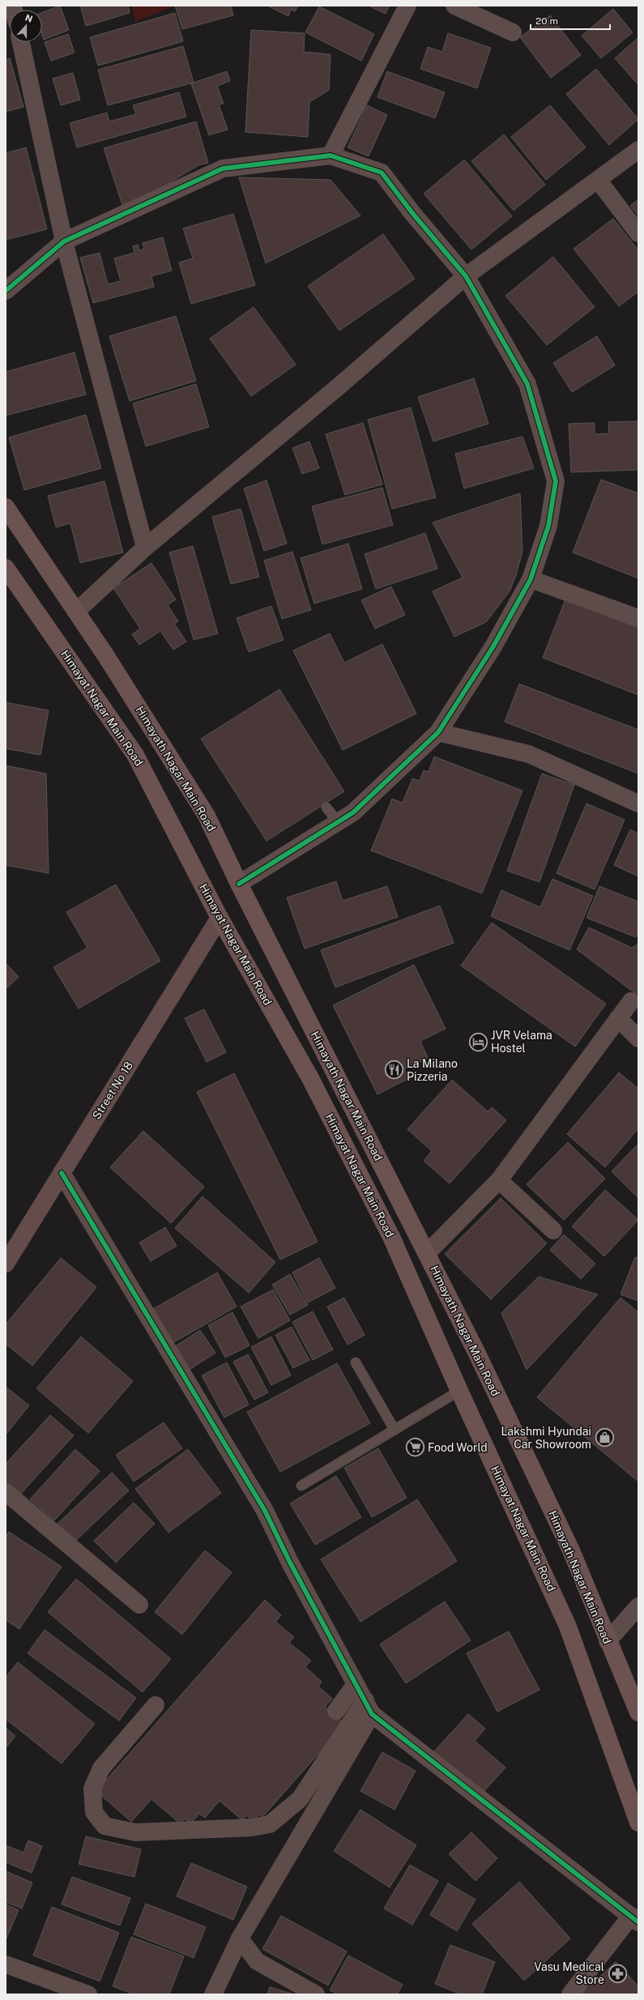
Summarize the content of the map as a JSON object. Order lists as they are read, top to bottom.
{
  "streets": {
    "main road": ["Himayat Nagar Main Road", "Himayath Nagar Main Road"],
    "street": ["Street No 18"]
  },
  "crossings": [
    ["Himayat Nagar Main Road", "Street No 18"]
  ],
  "places": {
    "hotel": ["JVR Velama Hostel"],
    "restaurant": ["La Milano Pizzeria"],
    "shop": ["Lakshmi Hyundai Car Showroom"],
    "supermarket": ["Food World"],
    "pharmacy": ["Vasu Medical Store"]
  },
  "scale_bar": "20 m",
  "north": "top"
}
